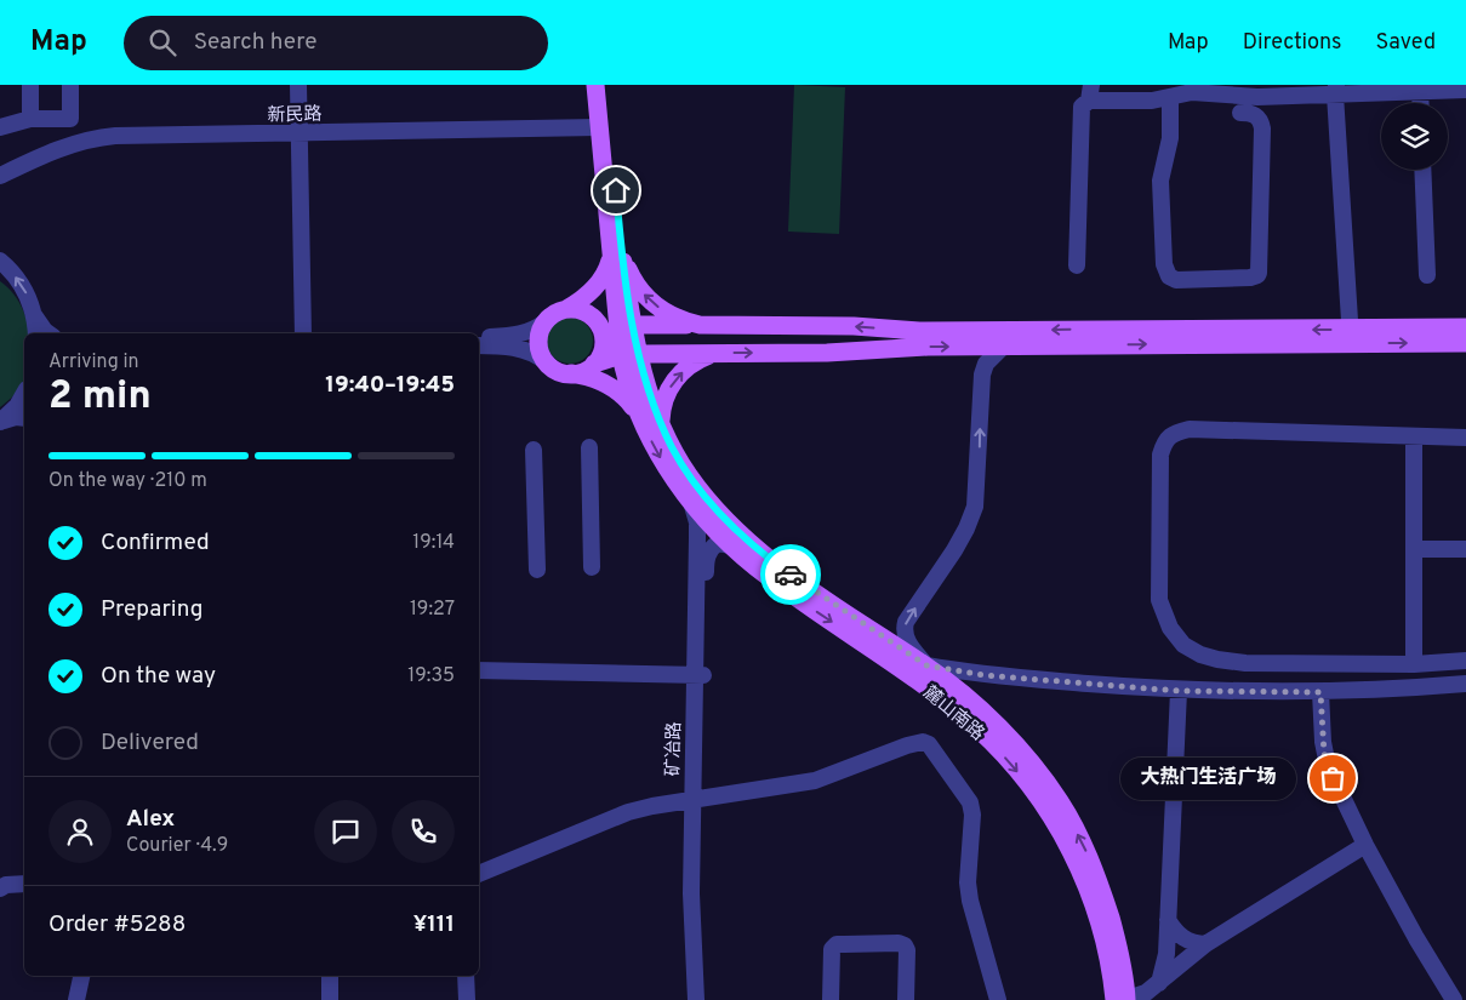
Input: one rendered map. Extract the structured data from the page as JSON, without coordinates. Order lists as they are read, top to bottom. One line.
{"streets":{"main road":["麓山南路"],"street":["新民路","矿冶路"]},"crossings":[["新民路","麓山南路"],["麓山南路","矿冶路"]],"places":["大热门生活广场"],"page":{"header":"Map","search":"Search here","nav":["Map","Directions","Saved"],"heading":["2 min","Arriving in","19:40–19:45"],"panel":["Alex","Courier · 4.9","Order #5288","¥111"],"bar":"On the way · 210 m","list":[["Confirmed","19:14"],["Preparing","19:27"],["On the way","19:35"],"Delivered"],"bubble":"大热门生活广场"}}
